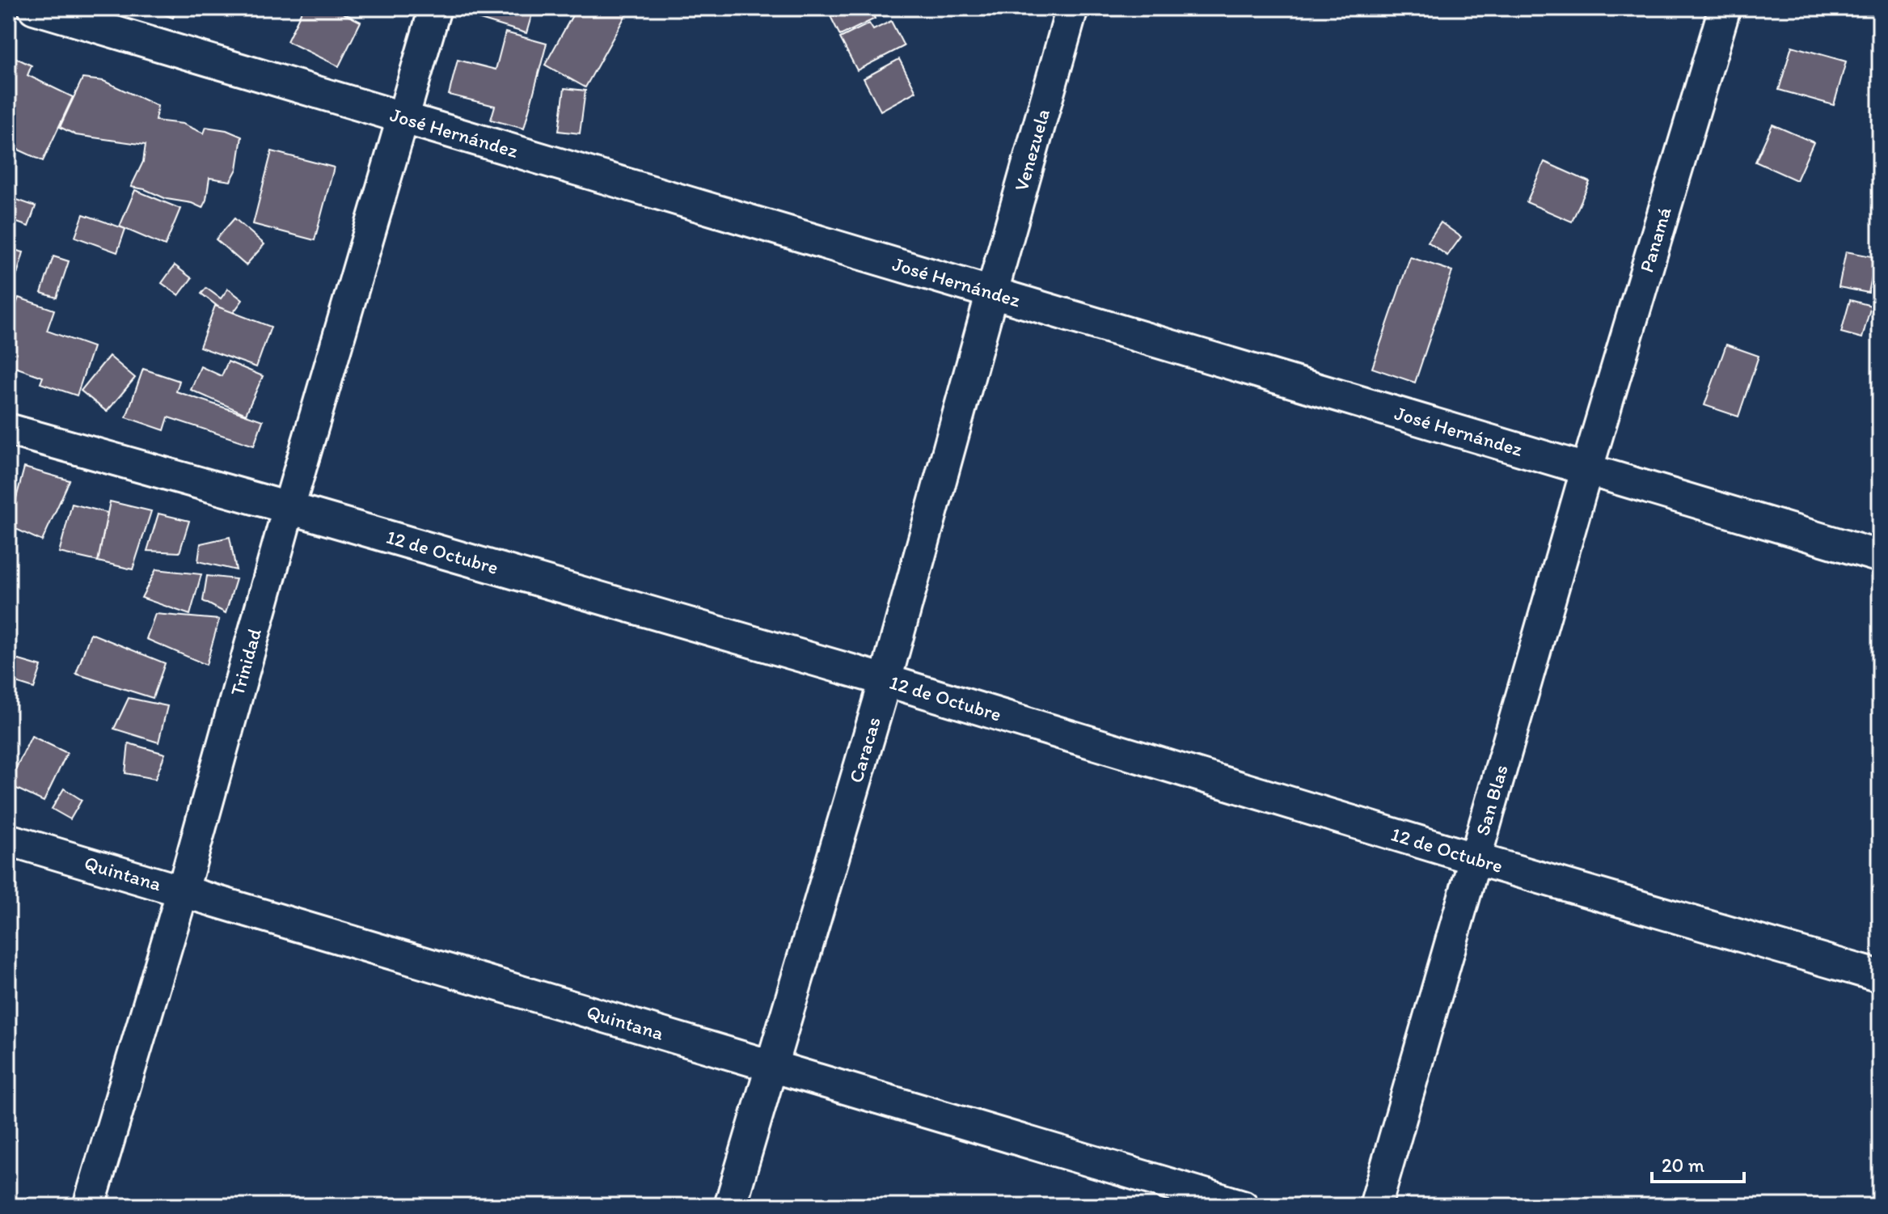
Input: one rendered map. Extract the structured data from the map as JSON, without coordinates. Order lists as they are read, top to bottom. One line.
{"streets":{"street":["José Hernández","Venezuela","Panamá","12 de Octubre","Trinidad","Caracas","San Blas","Quintana"]},"crossings":[["José Hernández","Venezuela"],["José Hernández","Panamá"],["José Hernández","Trinidad"],["José Hernández","Caracas"],["José Hernández","San Blas"],["Venezuela","Caracas"],["Panamá","San Blas"],["12 de Octubre","Trinidad"],["12 de Octubre","Caracas"],["12 de Octubre","San Blas"],["Trinidad","Quintana"],["Caracas","Quintana"]],"scale_bar":"20 m"}
